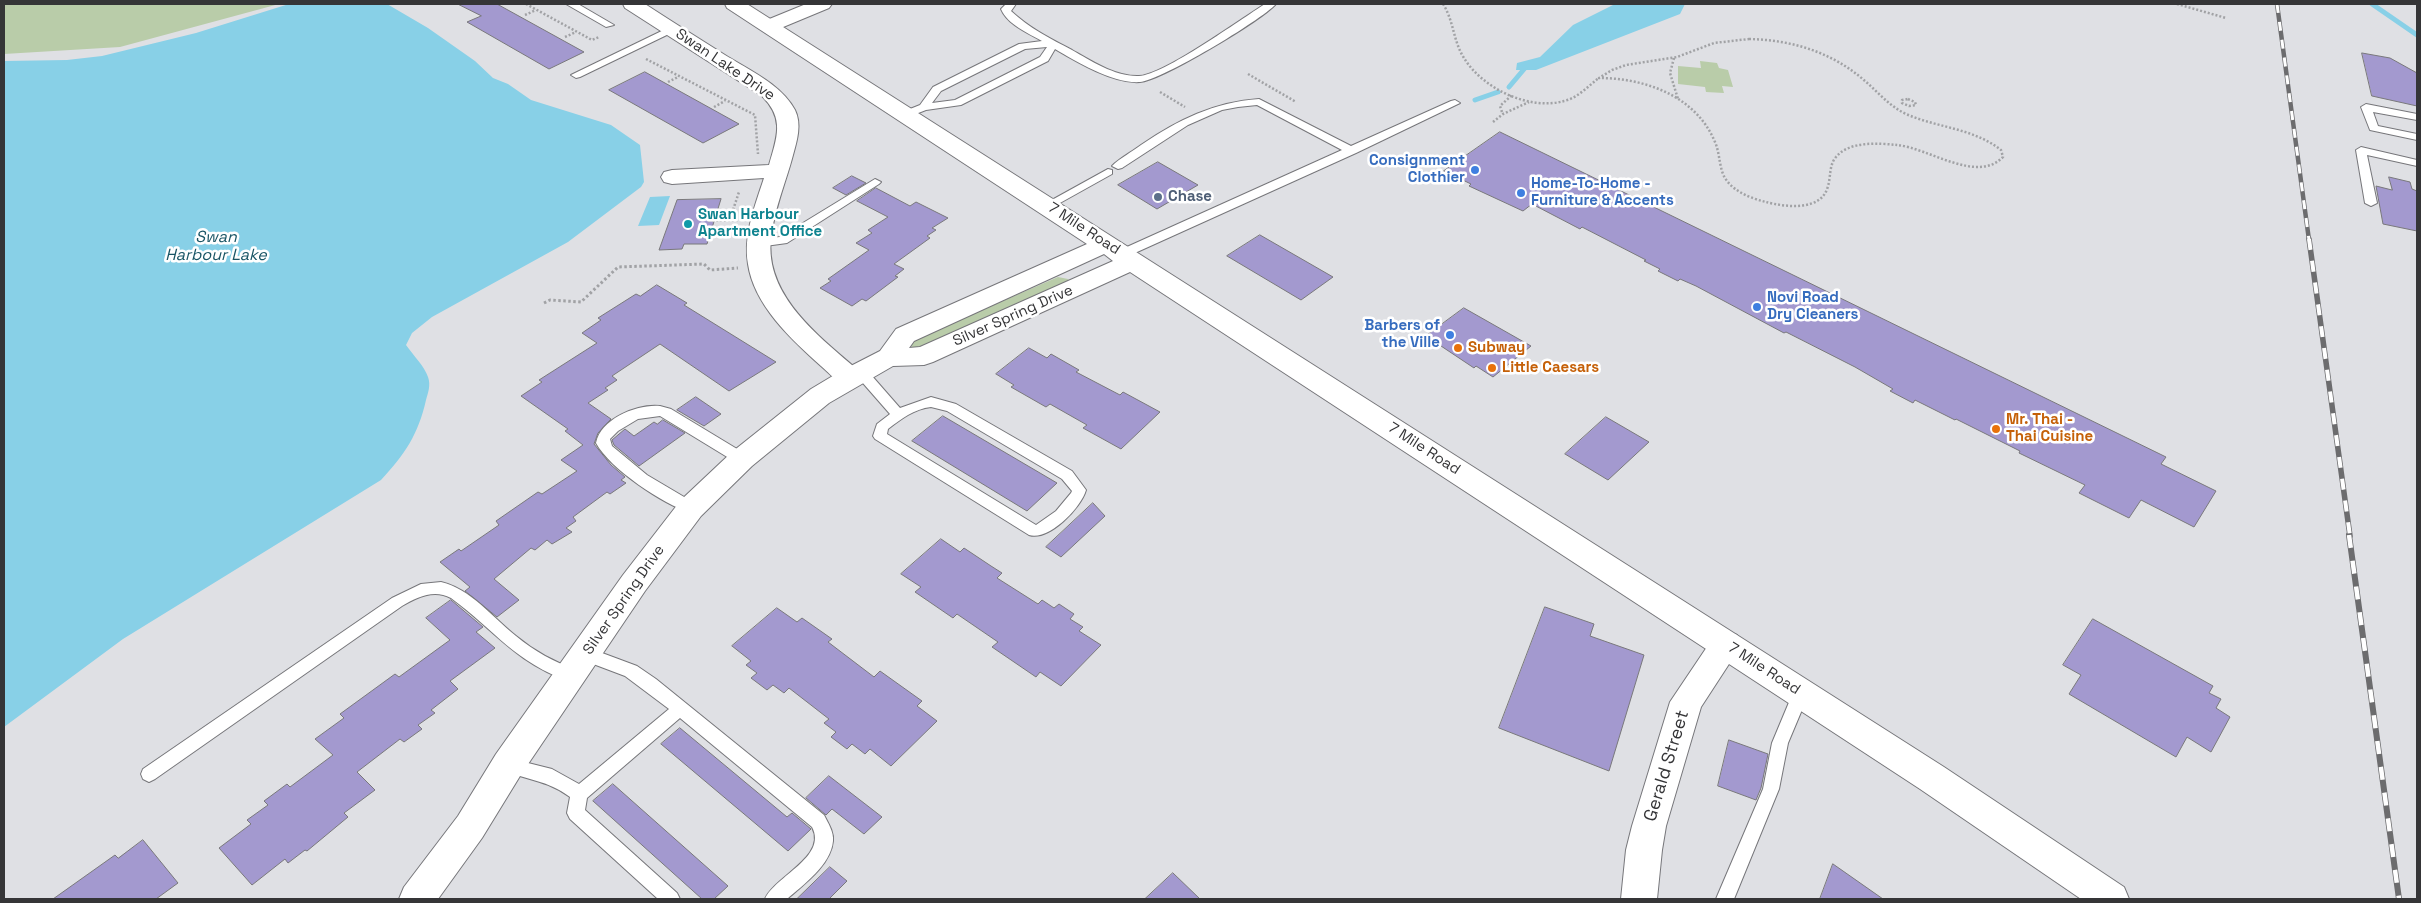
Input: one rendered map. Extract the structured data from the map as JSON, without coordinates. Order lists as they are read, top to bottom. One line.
{"streets":{"street":["Swan Lake Drive","7 Mile Road","Silver Spring Drive","Gerald Street"]},"crossings":[["Swan Lake Drive","Silver Spring Drive"],["7 Mile Road","Silver Spring Drive"],["7 Mile Road","Gerald Street"]],"water":["Swan Harbour Lake"],"places":["Consignment Clothier","Home-To-Home - Furniture & Accents","Chase","Swan Harbour Apartment Office","Novi Road Dry Cleaners","Barbers of the Ville","Subway","Little Caesars","Mr. Thai - Thai Cuisine"]}
